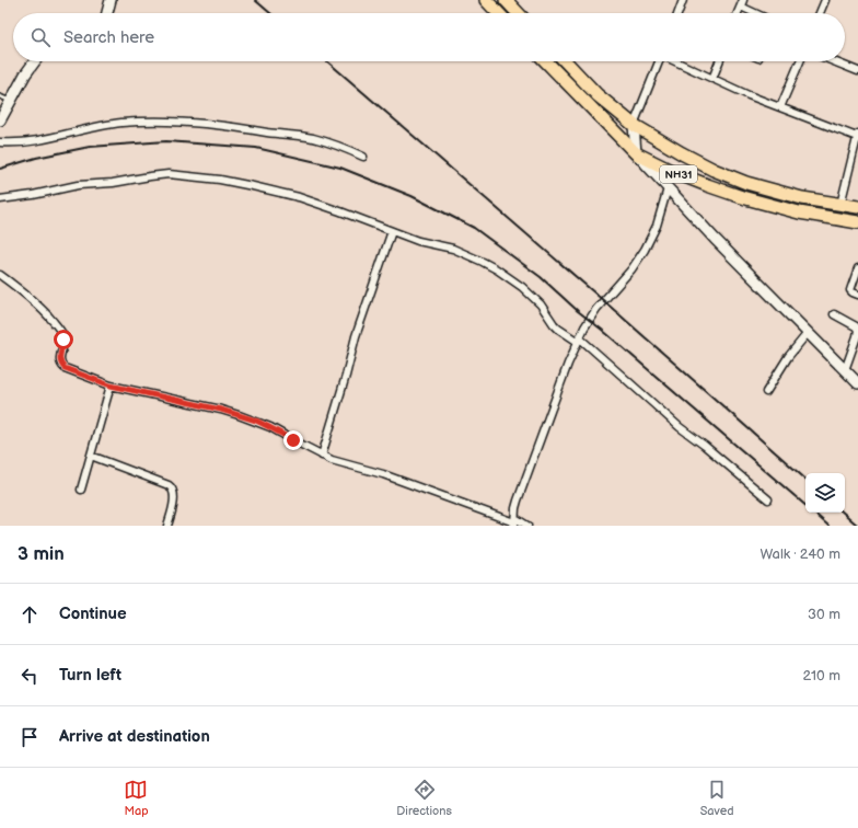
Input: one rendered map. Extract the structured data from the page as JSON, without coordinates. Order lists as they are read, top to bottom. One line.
{"streets":{"highway":["NH31"]},"page":{"search":"Search here","heading":["3 min","Walk · 240 m"],"list":[["Continue","30 m"],["Turn left","210 m"],"Arrive at destination"],"nav":["Map","Directions","Saved"]}}
